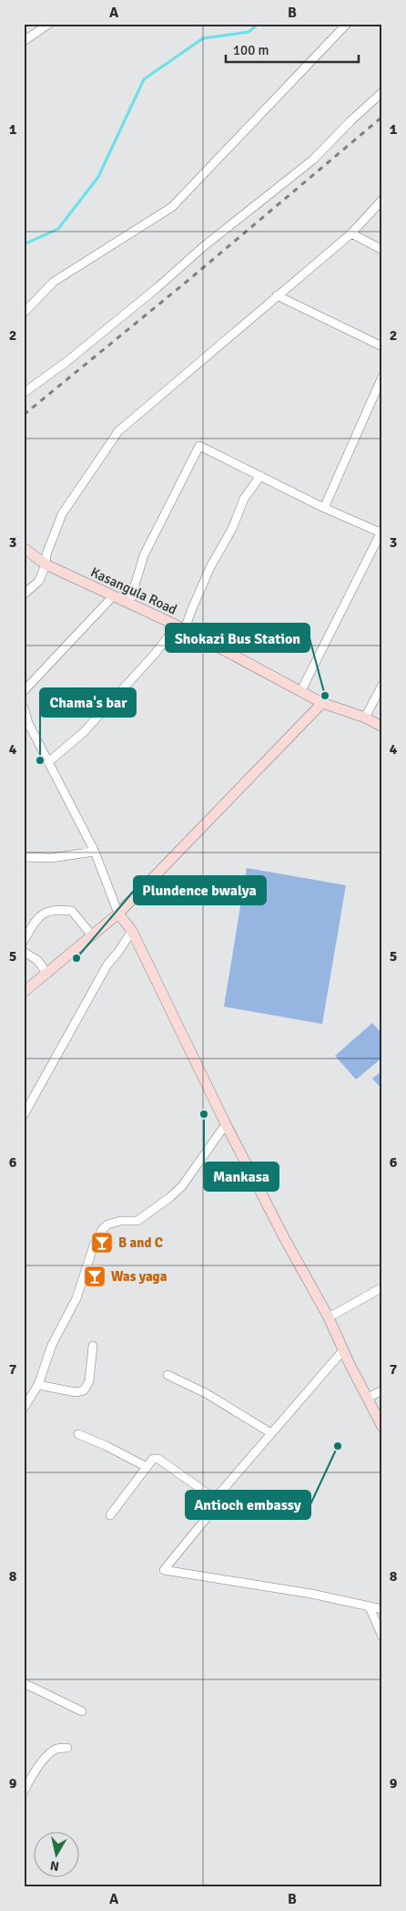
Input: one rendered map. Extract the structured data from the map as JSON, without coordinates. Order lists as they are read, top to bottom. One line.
{"streets":{"street":["Kasangula Road"]},"places":{"other":["Shokazi Bus Station","Chama's bar","Plundence bwalya","Mankasa","Antioch embassy"],"bar":["B and C","Was yaga"]},"scale_bar":"100 m","north":"bottom","grid":{"columns":["A","B"],"rows":["1","2","3","4","5","6","7","8","9"]}}
